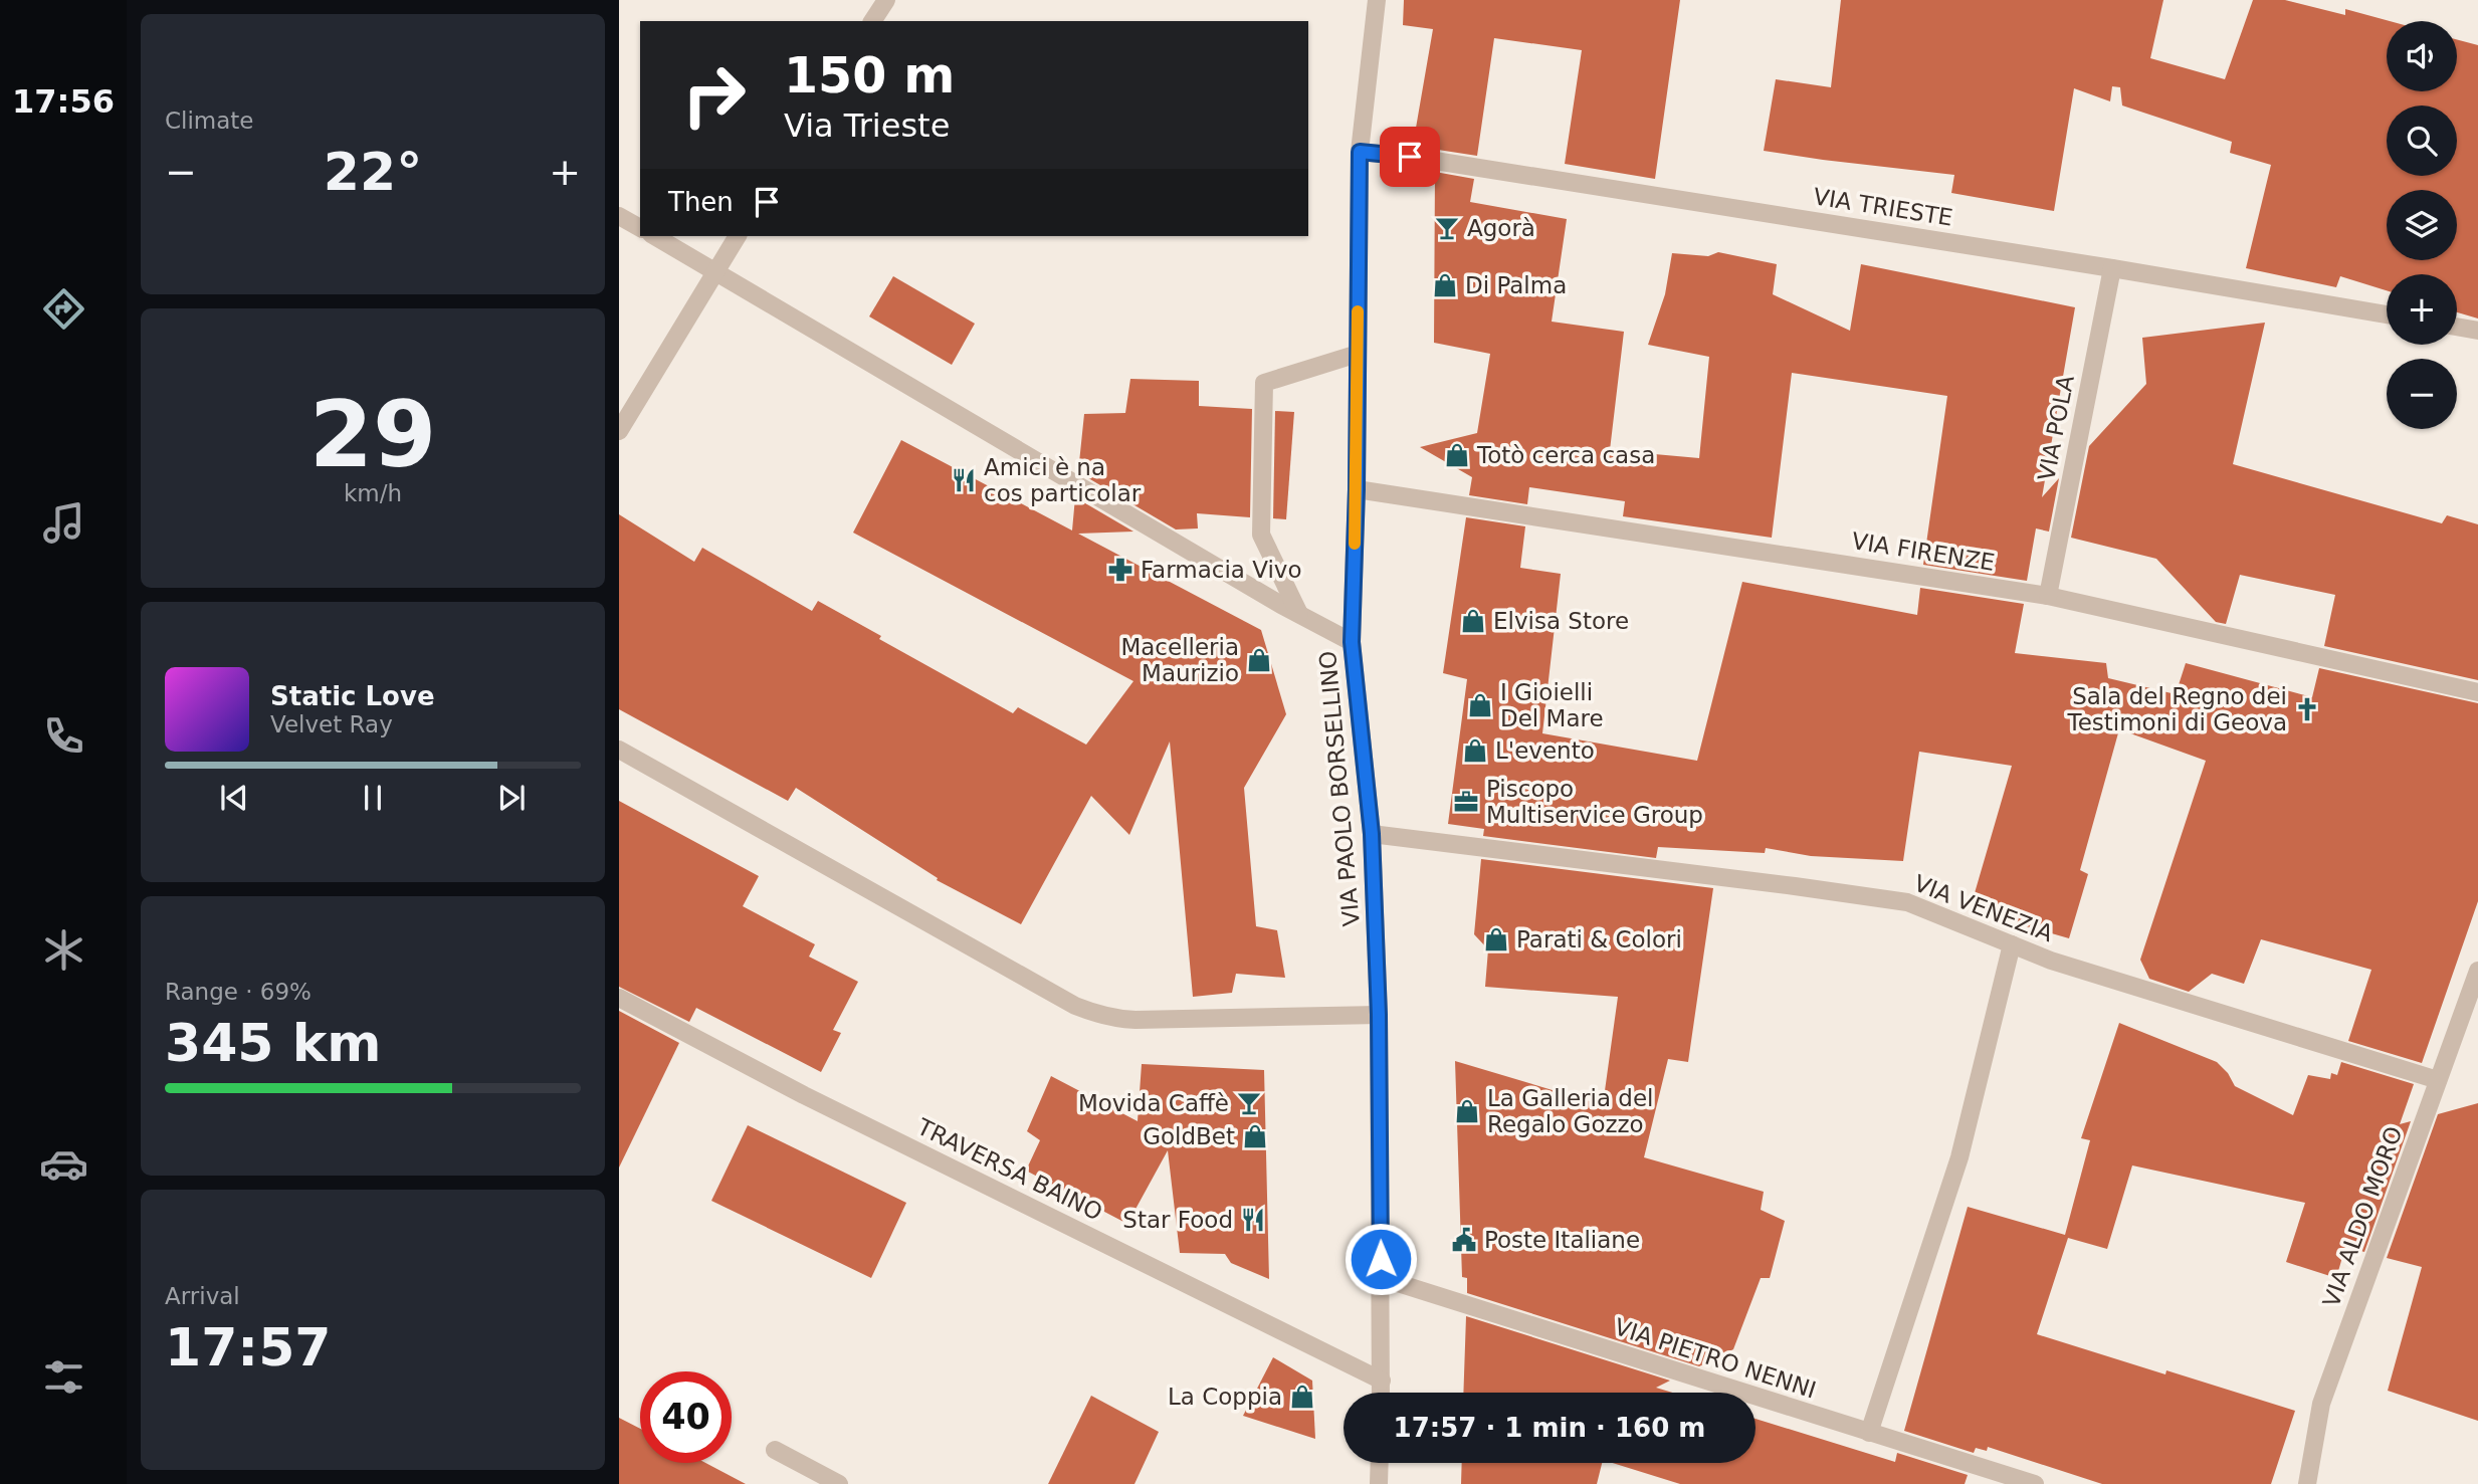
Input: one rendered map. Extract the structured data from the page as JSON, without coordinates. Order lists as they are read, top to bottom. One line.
{"streets":{"street":["VIA TRIESTE","VIA POLA","VIA FIRENZE","VIA PAOLO BORSELLINO","VIA VENEZIA","TRAVERSA BAINO","VIA ALDO MORO","VIA PIETRO NENNI"]},"crossings":[["VIA TRIESTE","VIA POLA"],["VIA TRIESTE","VIA PAOLO BORSELLINO"],["VIA POLA","VIA FIRENZE"],["VIA FIRENZE","VIA PAOLO BORSELLINO"],["VIA PAOLO BORSELLINO","VIA VENEZIA"],["VIA PAOLO BORSELLINO","TRAVERSA BAINO"],["VIA PAOLO BORSELLINO","VIA PIETRO NENNI"],["VIA VENEZIA","VIA ALDO MORO"]],"places":{"bar":["Agorà","Movida Caffè"],"shop":["Di Palma","Totò cerca casa","Elvisa Store","Macelleria Maurizio","I Gioielli Del Mare","L'evento","Parati & Colori","La Galleria del Regalo Gozzo","GoldBet","La Coppia"],"restaurant":["Amici è na cos particolar","Star Food"],"pharmacy":["Farmacia Vivo"],"church":["Sala del Regno dei Testimoni di Geova"],"office":["Piscopo Multiservice Group"],"public building":["Poste Italiane"]},"page":{"tabs":"17:56","tile":["Climate",["29","km/h"],["Range · 69%","345 km"],["Arrival","17:57"]],"map_buttons":["+","−"],"turn":["150 m","Via Trieste"],"heat":["−","22°","+"],"then":"Then","song":["Static Love","Velvet Ray"],"limit":"40","trip":"17:57 · 1 min · 160 m"}}
